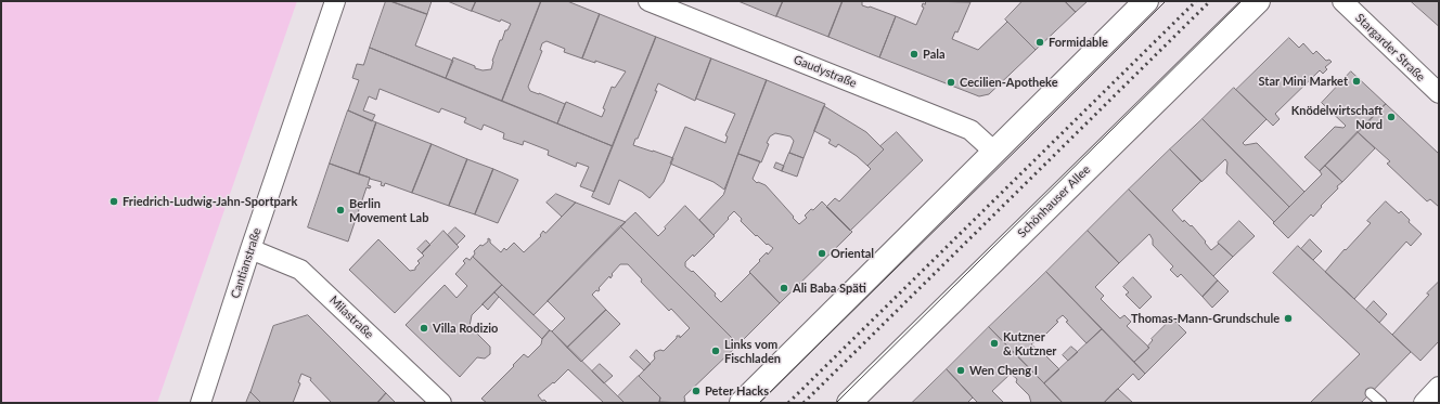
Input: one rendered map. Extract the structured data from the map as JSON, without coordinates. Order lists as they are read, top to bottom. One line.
{"streets":{"main road":["Schönhauser Allee"],"street":["Stargarder Straße","Gaudystraße","Cantianstraße","Milastraße"]},"crossings":[["Cantianstraße","Milastraße"]],"places":["Formidable","Pala","Star Mini Market","Cecilien-Apotheke","Knödelwirtschaft Nord","Friedrich-Ludwig-Jahn-Sportpark","Berlin Movement Lab","Oriental","Ali Baba Späti","Thomas-Mann-Grundschule","Villa Rodizio","Kutzner & Kutzner","Links vom Fischladen","Wen Cheng I","Peter Hacks"]}
